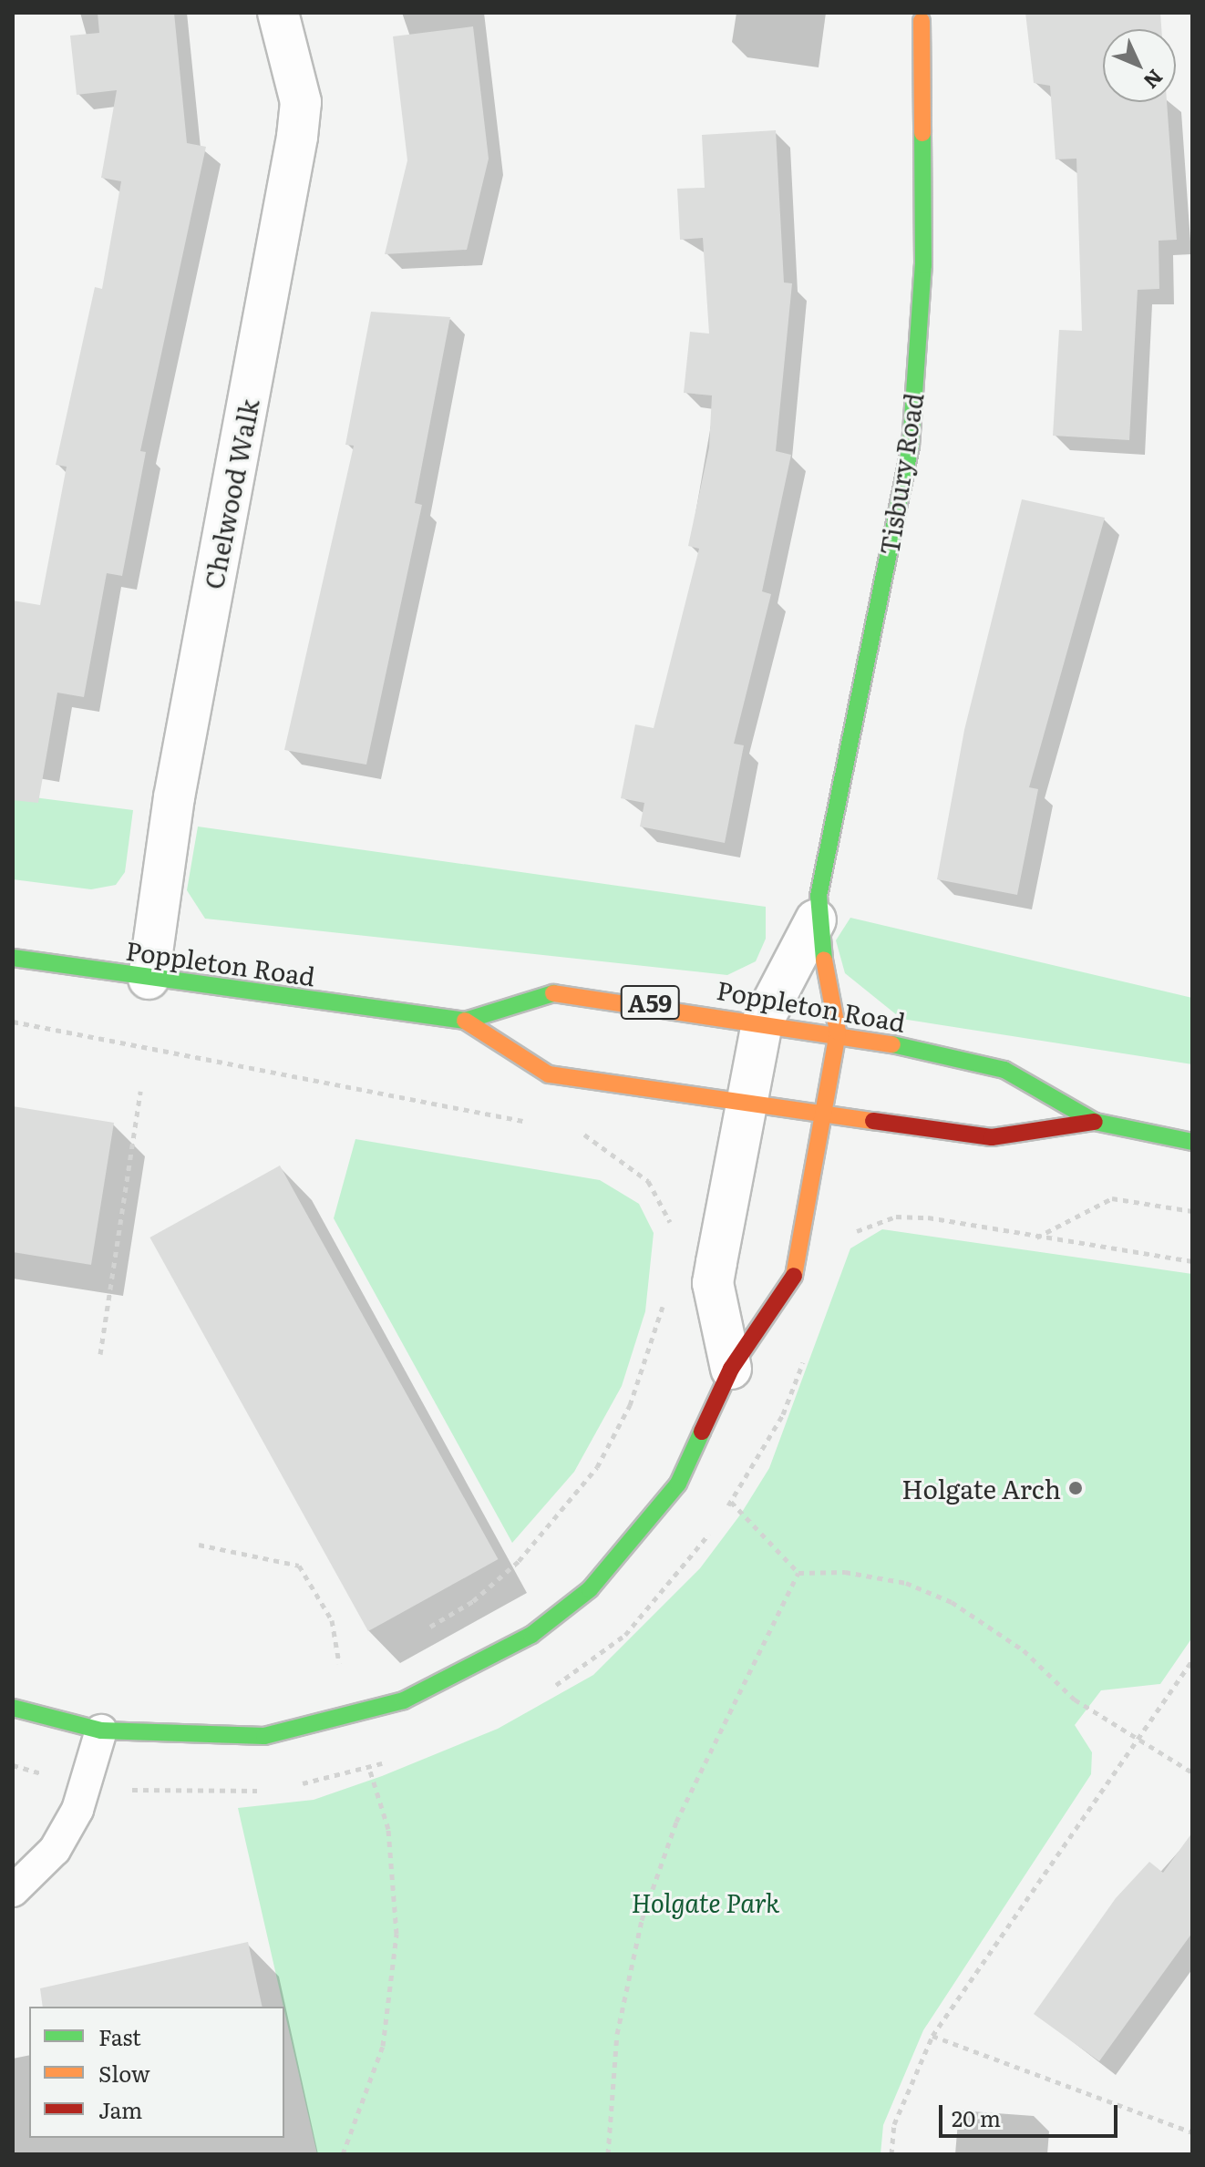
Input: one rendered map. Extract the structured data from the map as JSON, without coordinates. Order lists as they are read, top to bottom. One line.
{"streets":{"street":["Tisbury Road","Chelwood Walk","Poppleton Road","A59"]},"crossings":[["Tisbury Road","Poppleton Road"],["Chelwood Walk","Poppleton Road"]],"parks":["Holgate Park"],"places":["Holgate Arch"],"legend":["Fast","Slow","Jam"],"scale_bar":"20 m","north":"bottom right"}
